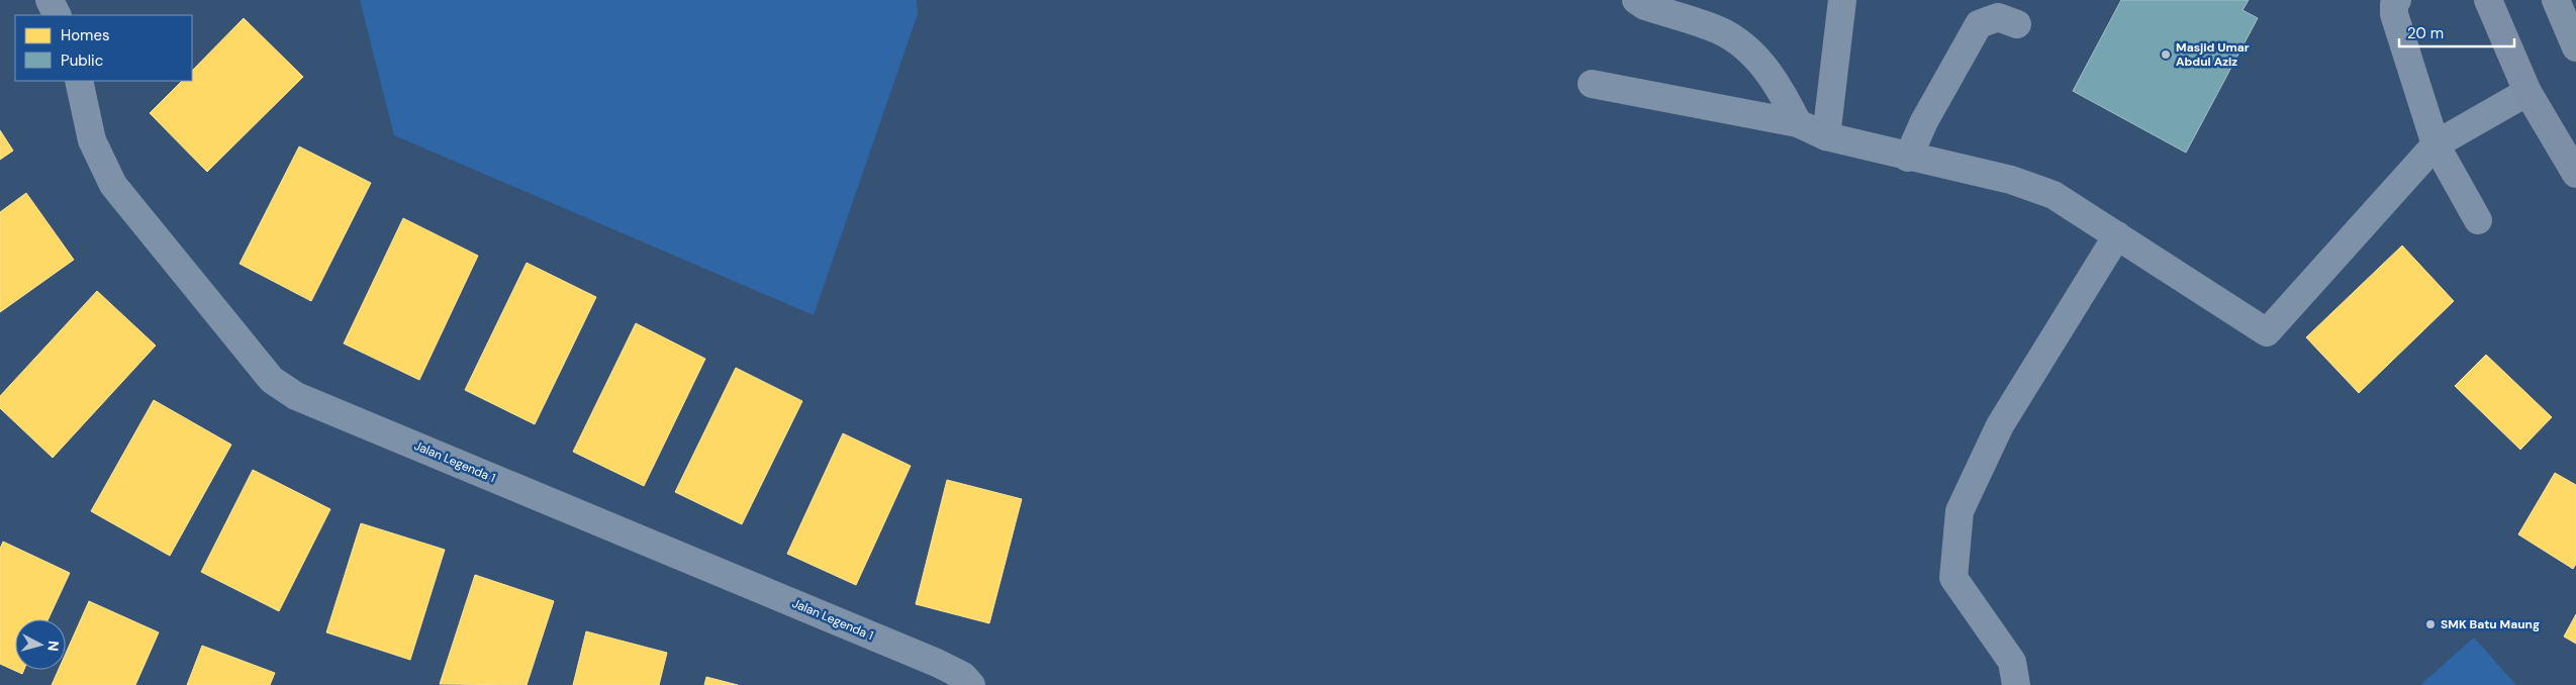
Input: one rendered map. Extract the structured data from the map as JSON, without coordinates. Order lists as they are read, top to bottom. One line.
{"streets":{"street":["Jalan Legenda 1"]},"places":["Masjid Umar Abdul Aziz","SMK Batu Maung"],"legend":["Homes","Public"],"scale_bar":"20 m","north":"right"}
